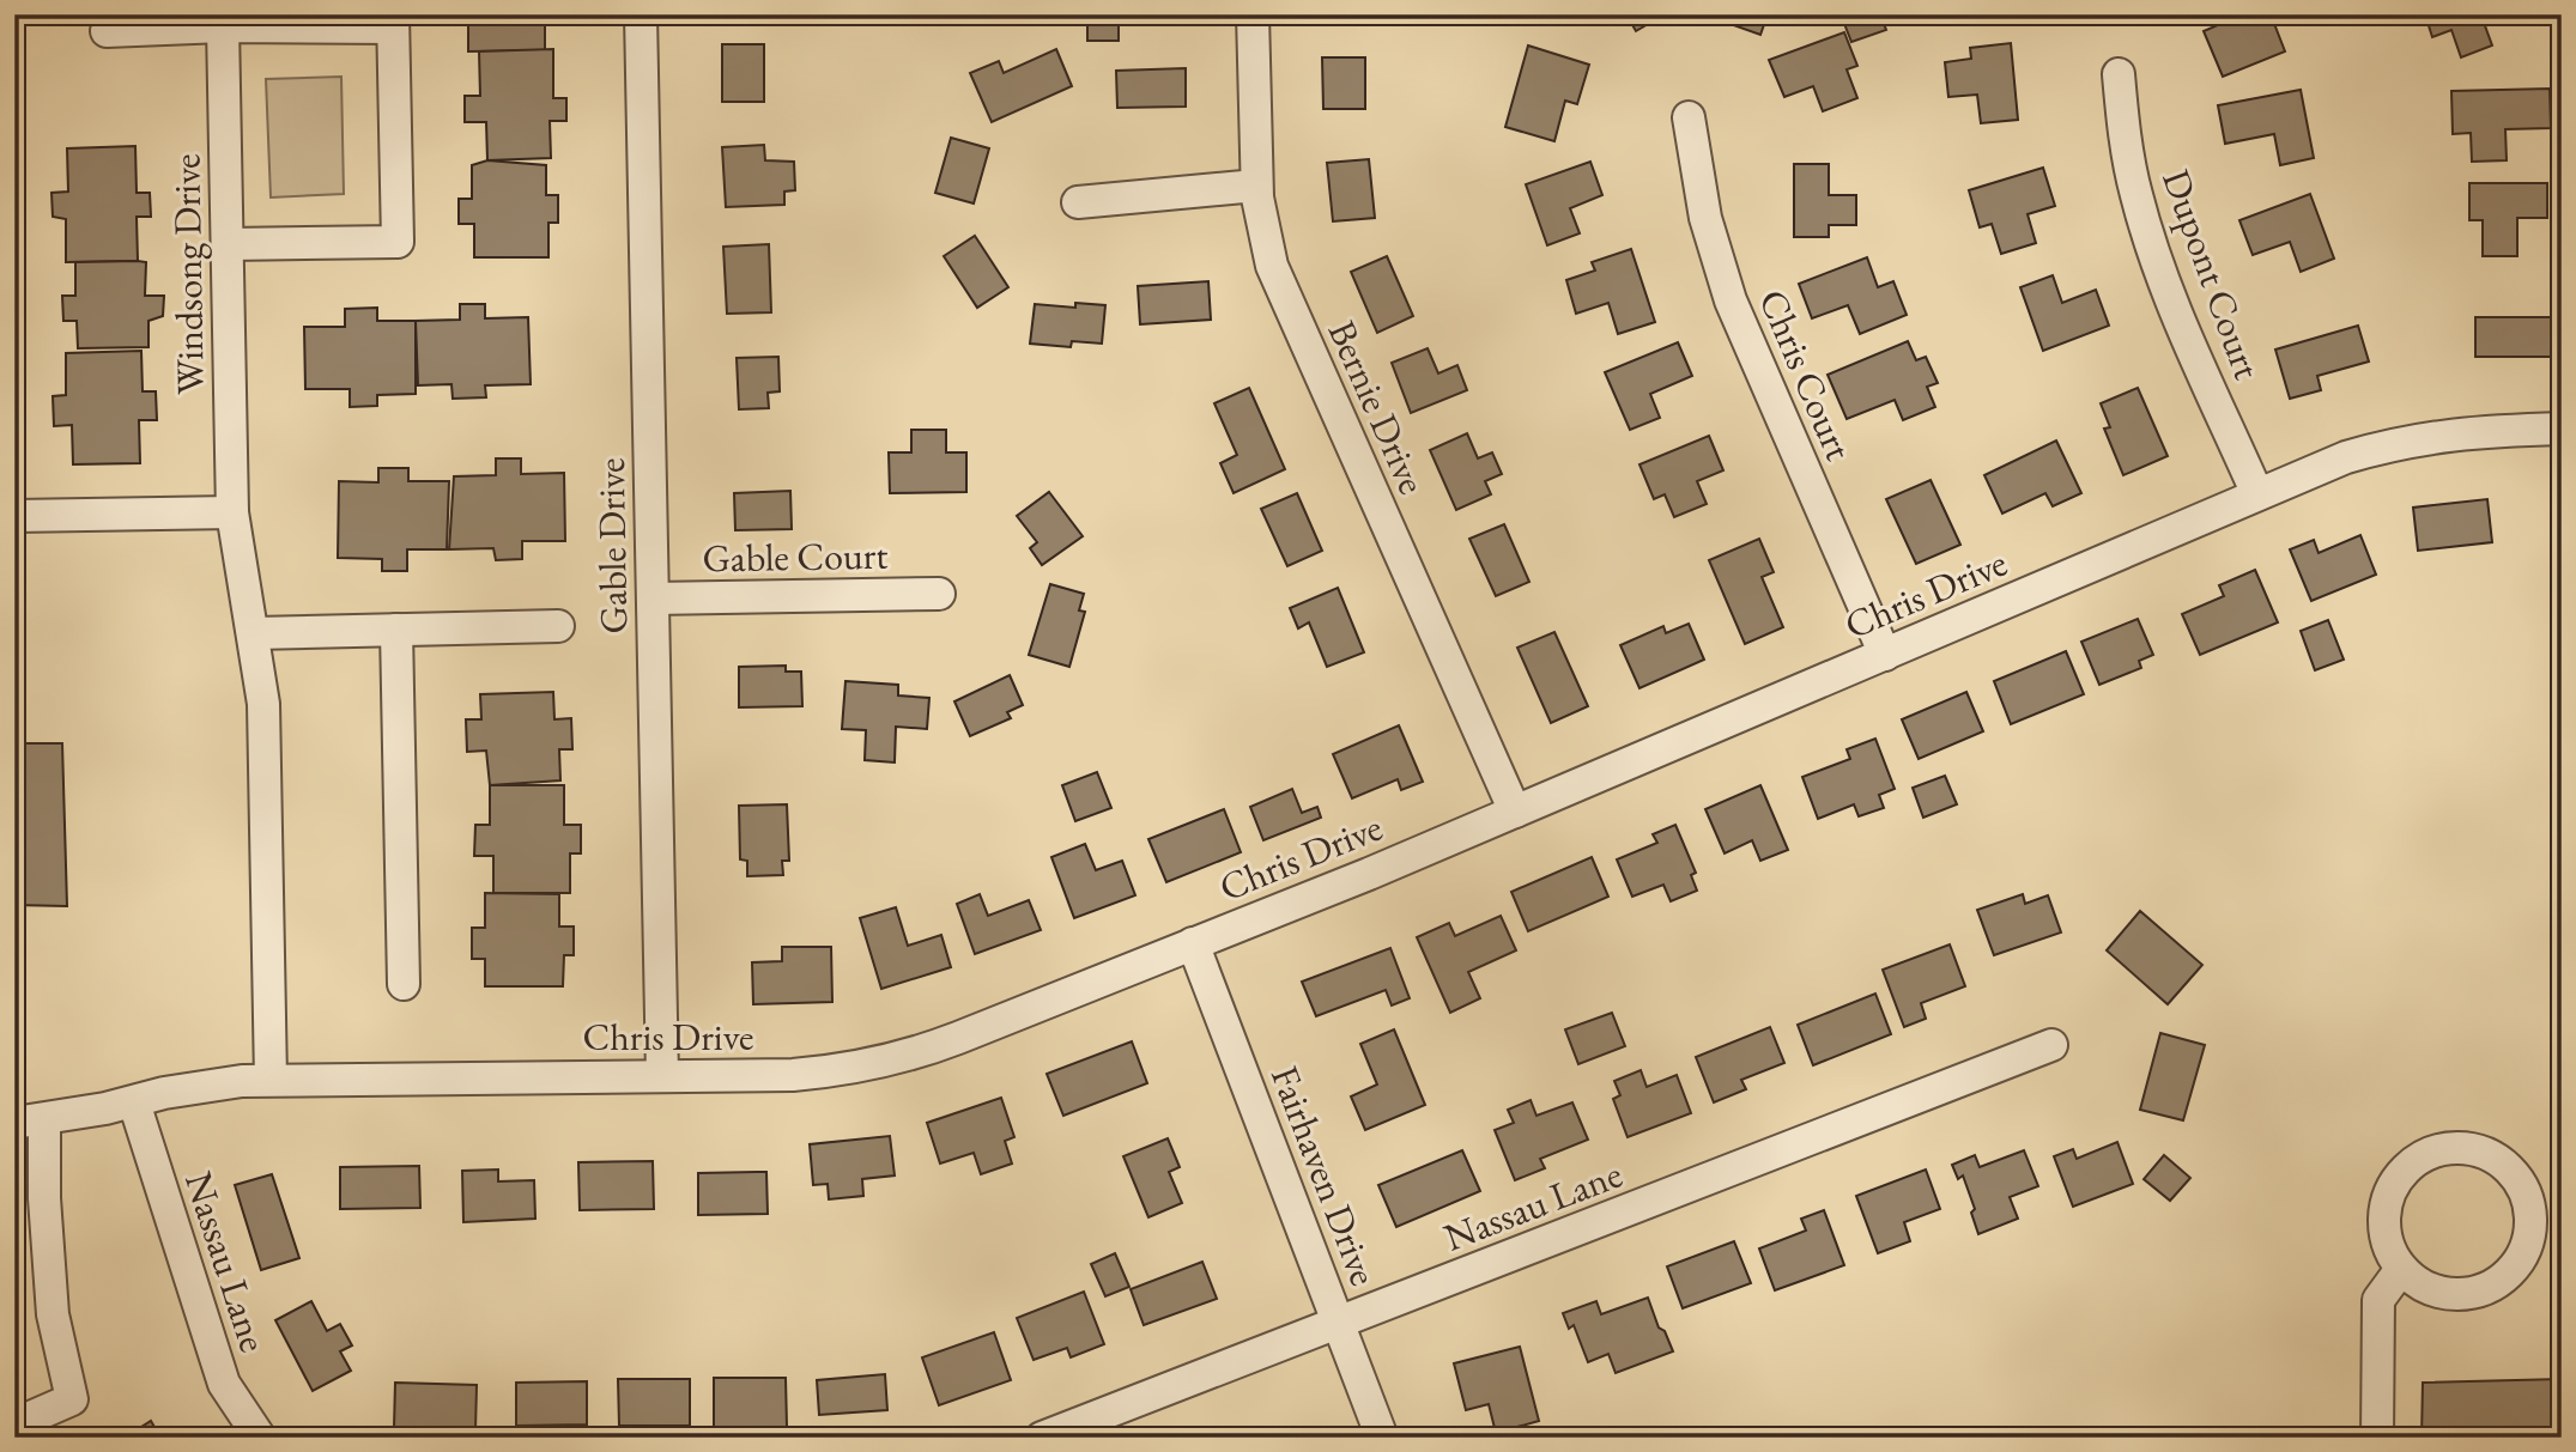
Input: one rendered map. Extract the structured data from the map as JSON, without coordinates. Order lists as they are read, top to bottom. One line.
{"streets":{"street":["Windsong Drive","Dupont Court","Chris Court","Bernie Drive","Gable Drive","Gable Court","Chris Drive","Fairhaven Drive","Nassau Lane"]},"crossings":[["Windsong Drive","Chris Drive"],["Dupont Court","Chris Drive"],["Chris Court","Chris Drive"],["Bernie Drive","Chris Drive"],["Gable Drive","Gable Court"],["Gable Drive","Chris Drive"],["Chris Drive","Fairhaven Drive"],["Chris Drive","Nassau Lane"],["Fairhaven Drive","Nassau Lane"]]}
